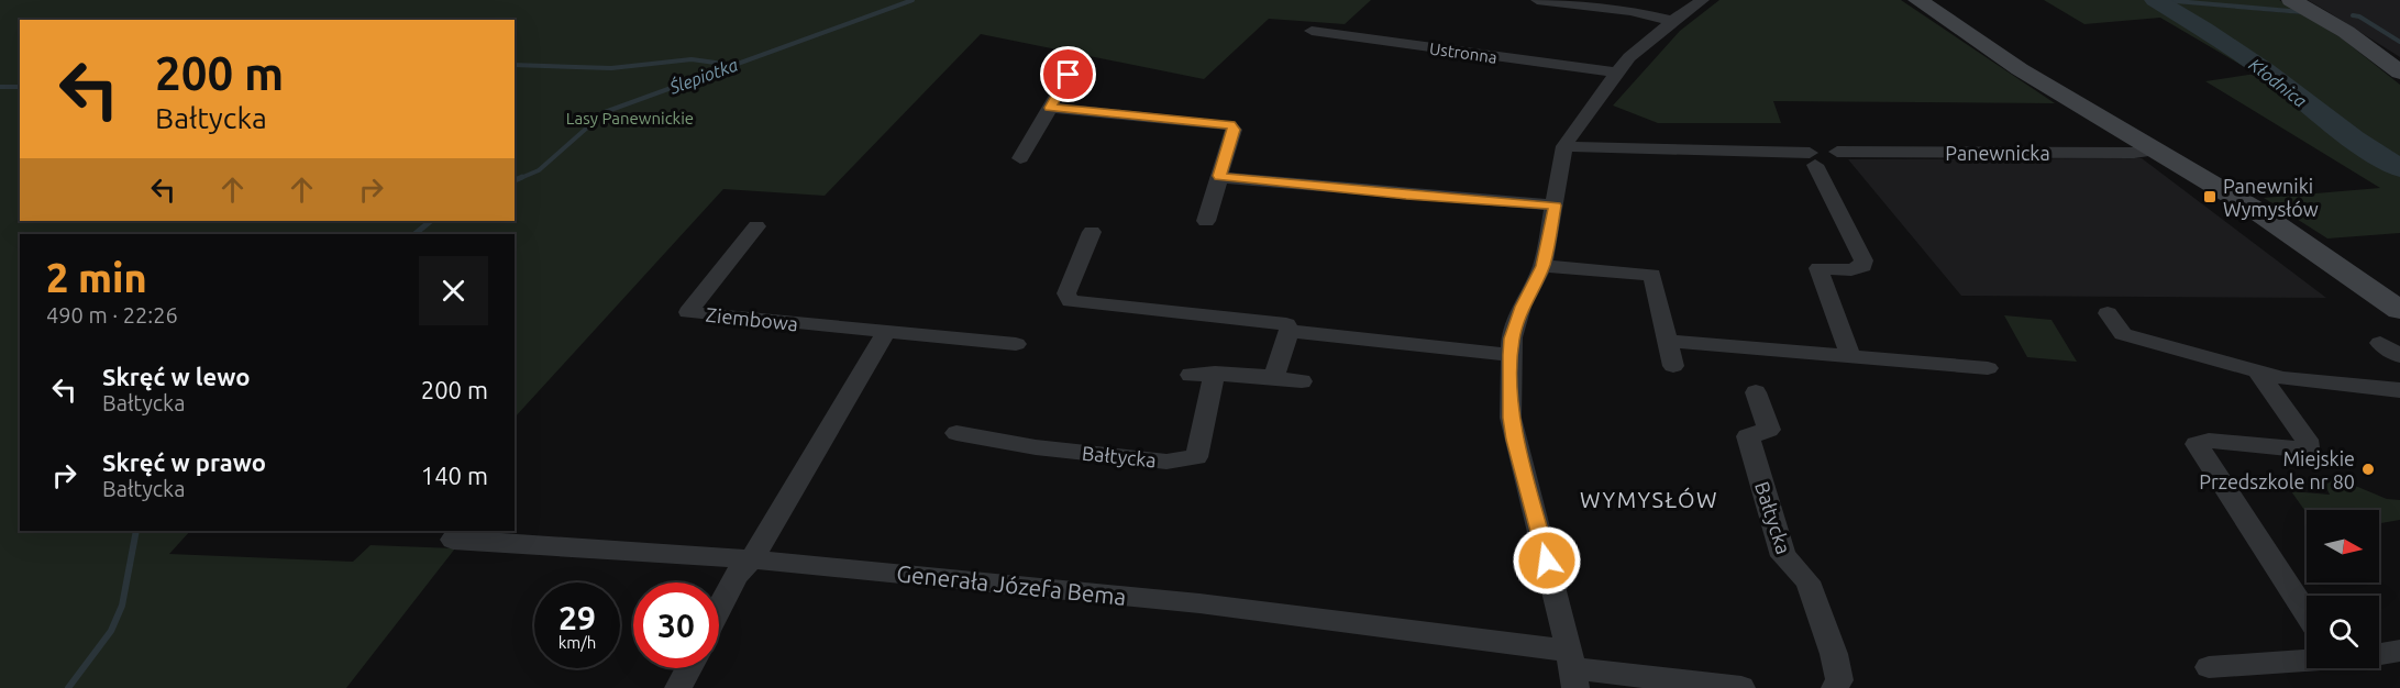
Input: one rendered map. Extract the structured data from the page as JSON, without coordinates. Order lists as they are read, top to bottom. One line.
{"streets":{"street":["Ustronna","Panewnicka","Ziembowa","Bałtycka","Generała Józefa Bema"]},"districts":["WYMYSŁÓW"],"water":["Ślepiotka","Kłodnica"],"parks":["Lasy Panewnickie"],"places":{"transit":["Panewniki Wymysłów"],"other":["Miejskie Przedszkole nr 80"]},"north":"right","page":{"turn":["200 m","Bałtycka"],"heading":["2 min","490 m · 22:26"],"list":[{"name":"Skręć w lewo","note":"Bałtycka","value":"200 m"},{"name":"Skręć w prawo","note":"Bałtycka","value":"140 m"}],"speed":"29 km/h","limit":"30"}}
